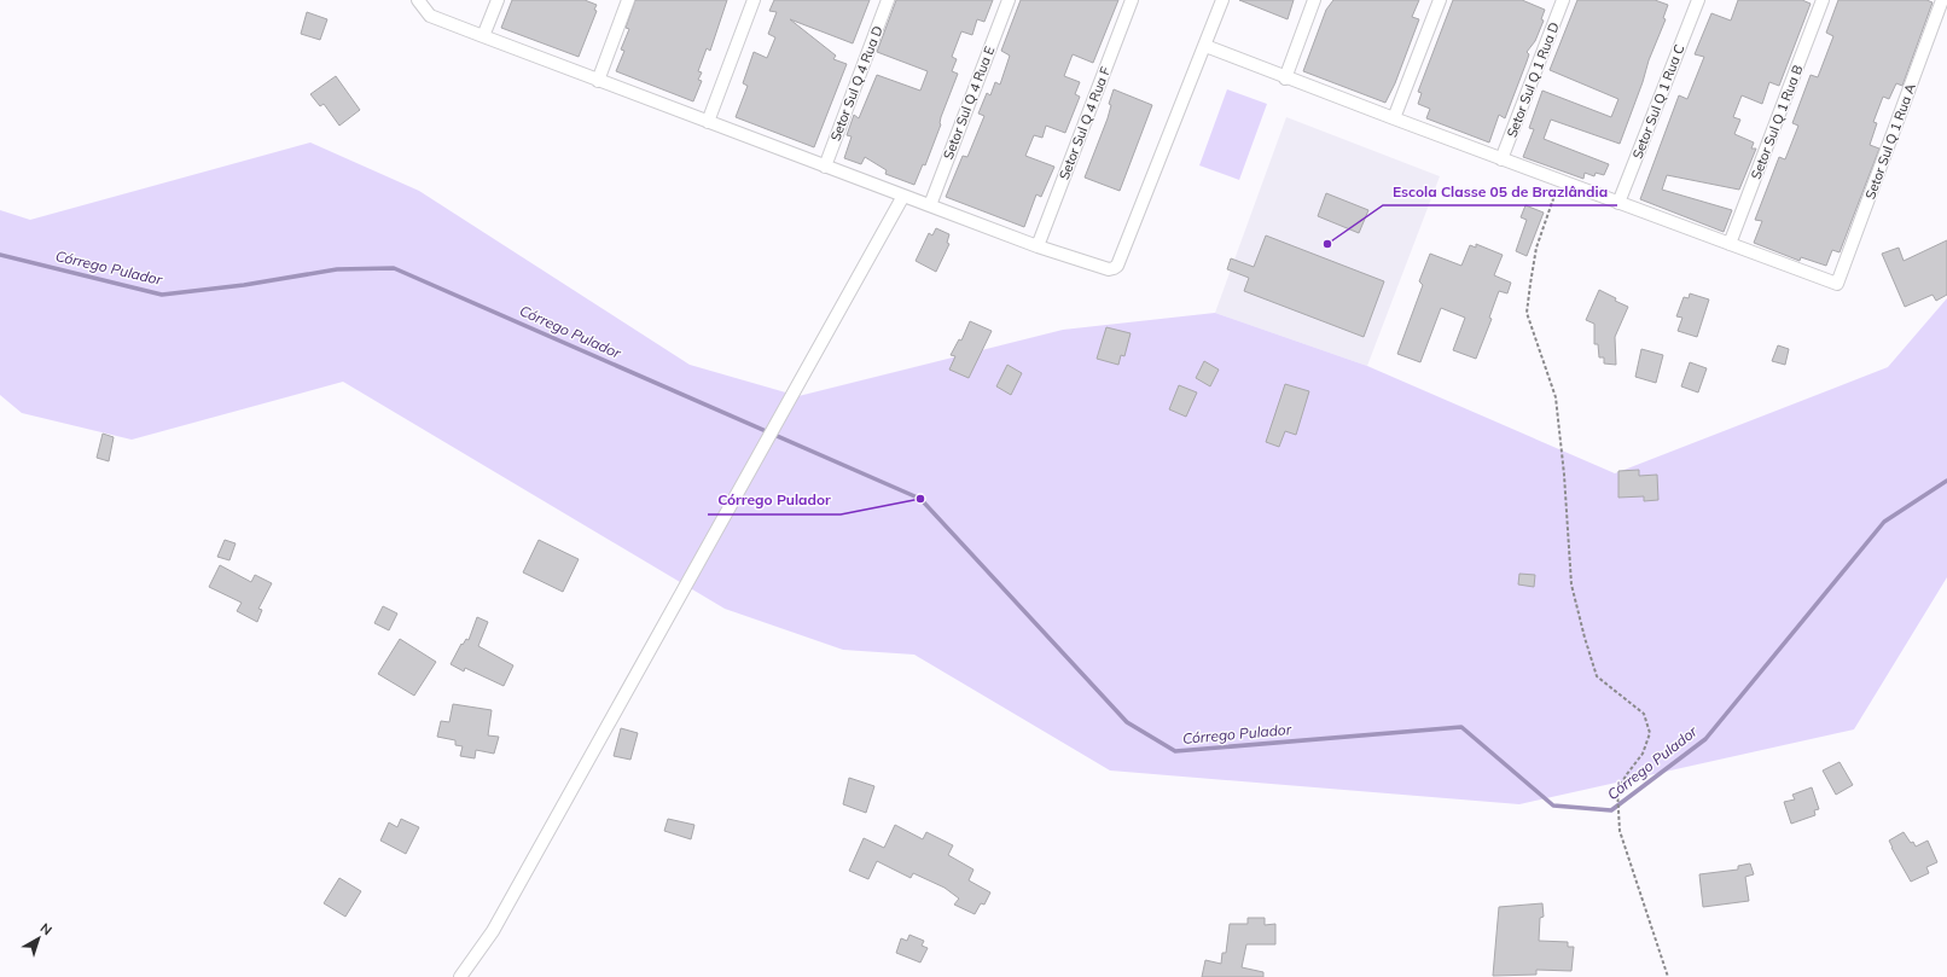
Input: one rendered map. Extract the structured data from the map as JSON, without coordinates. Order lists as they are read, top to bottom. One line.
{"streets":{"street":["Setor Sul Q 1 Rua D","Setor Sul Q 4 Rua D","Setor Sul Q 1 Rua C","Setor Sul Q 4 Rua E","Setor Sul Q 1 Rua B","Setor Sul Q 4 Rua F","Setor Sul Q 1 Rua A"]},"crossings":[["Setor Sul Q 1 Rua B","Setor Sul Q 1 Rua A"]],"water":["Córrego Pulador"],"places":["Escola Classe 05 de Brazlândia","Córrego Pulador"],"north":"top right"}
